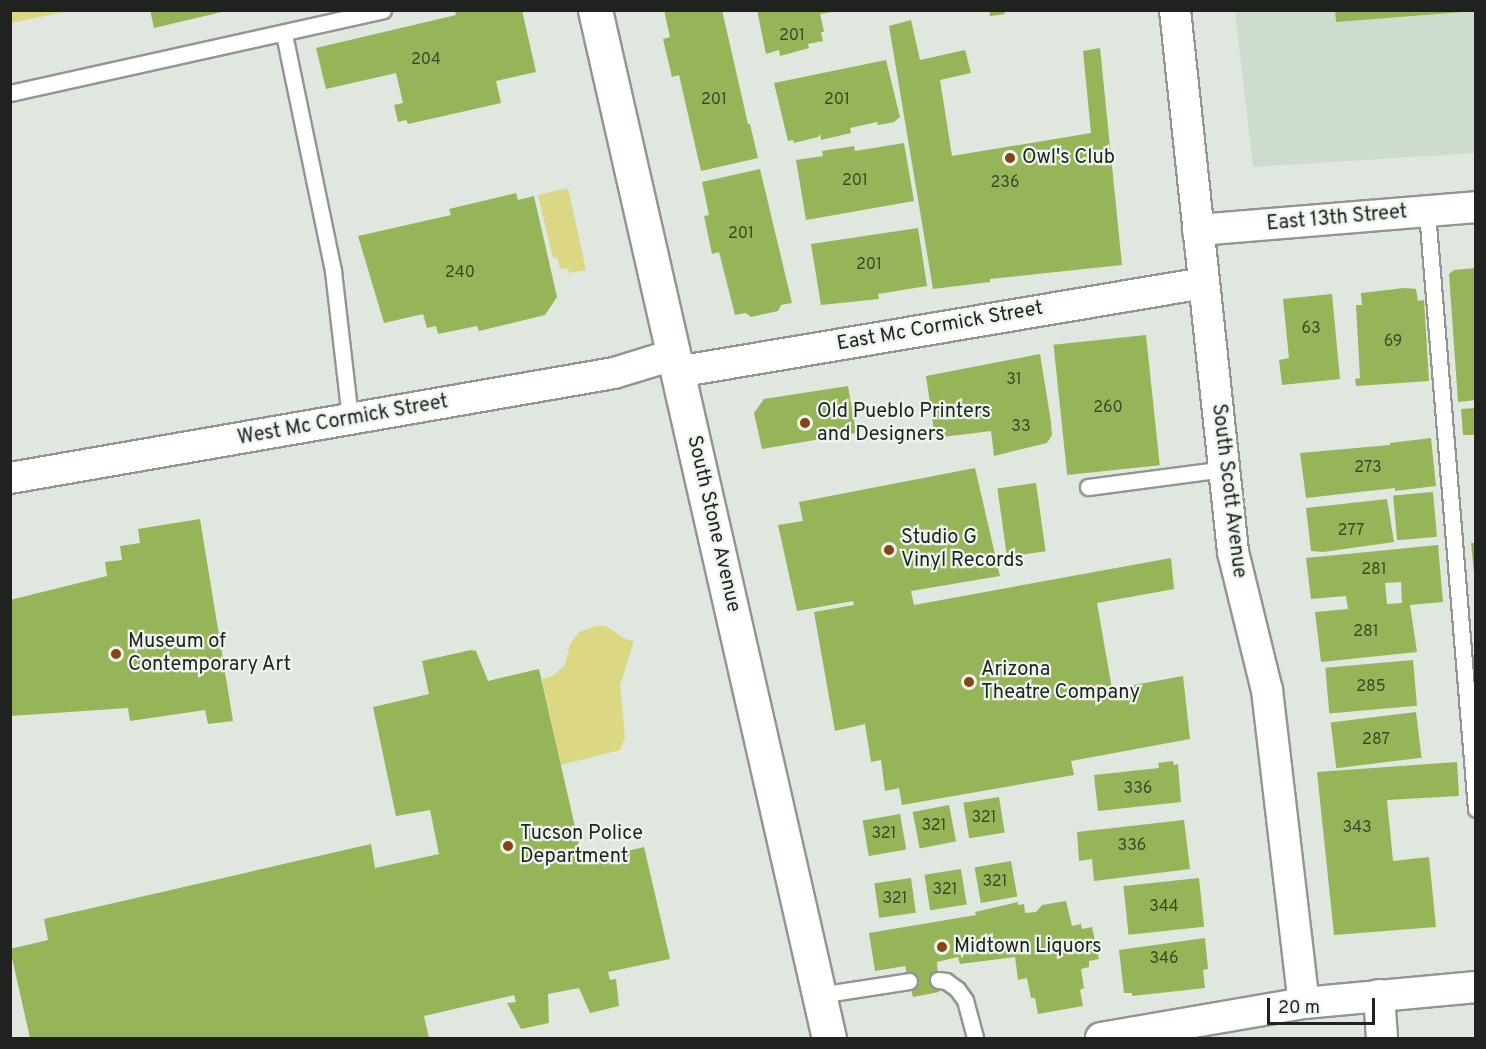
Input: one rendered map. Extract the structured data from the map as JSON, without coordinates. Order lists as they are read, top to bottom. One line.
{"streets":{"street":["East 13th Street","East Mc Cormick Street","West Mc Cormick Street","South Scott Avenue","South Stone Avenue"]},"crossings":[["East 13th Street","South Scott Avenue"],["East Mc Cormick Street","West Mc Cormick Street"],["East Mc Cormick Street","South Scott Avenue"],["East Mc Cormick Street","South Stone Avenue"],["West Mc Cormick Street","South Stone Avenue"]],"places":["Owl's Club","Old Pueblo Printers and Designers","Studio G Vinyl Records","Museum of Contemporary Art","Arizona Theatre Company","Tucson Police Department","Midtown Liquors"],"house_numbers":["201","204","201","201","201","236","201","201","240","63","69","31","260","33","273","277","281","281","285","287","336","321","321","343","321","336","321","321","321","344","346"],"scale_bar":"20 m"}
